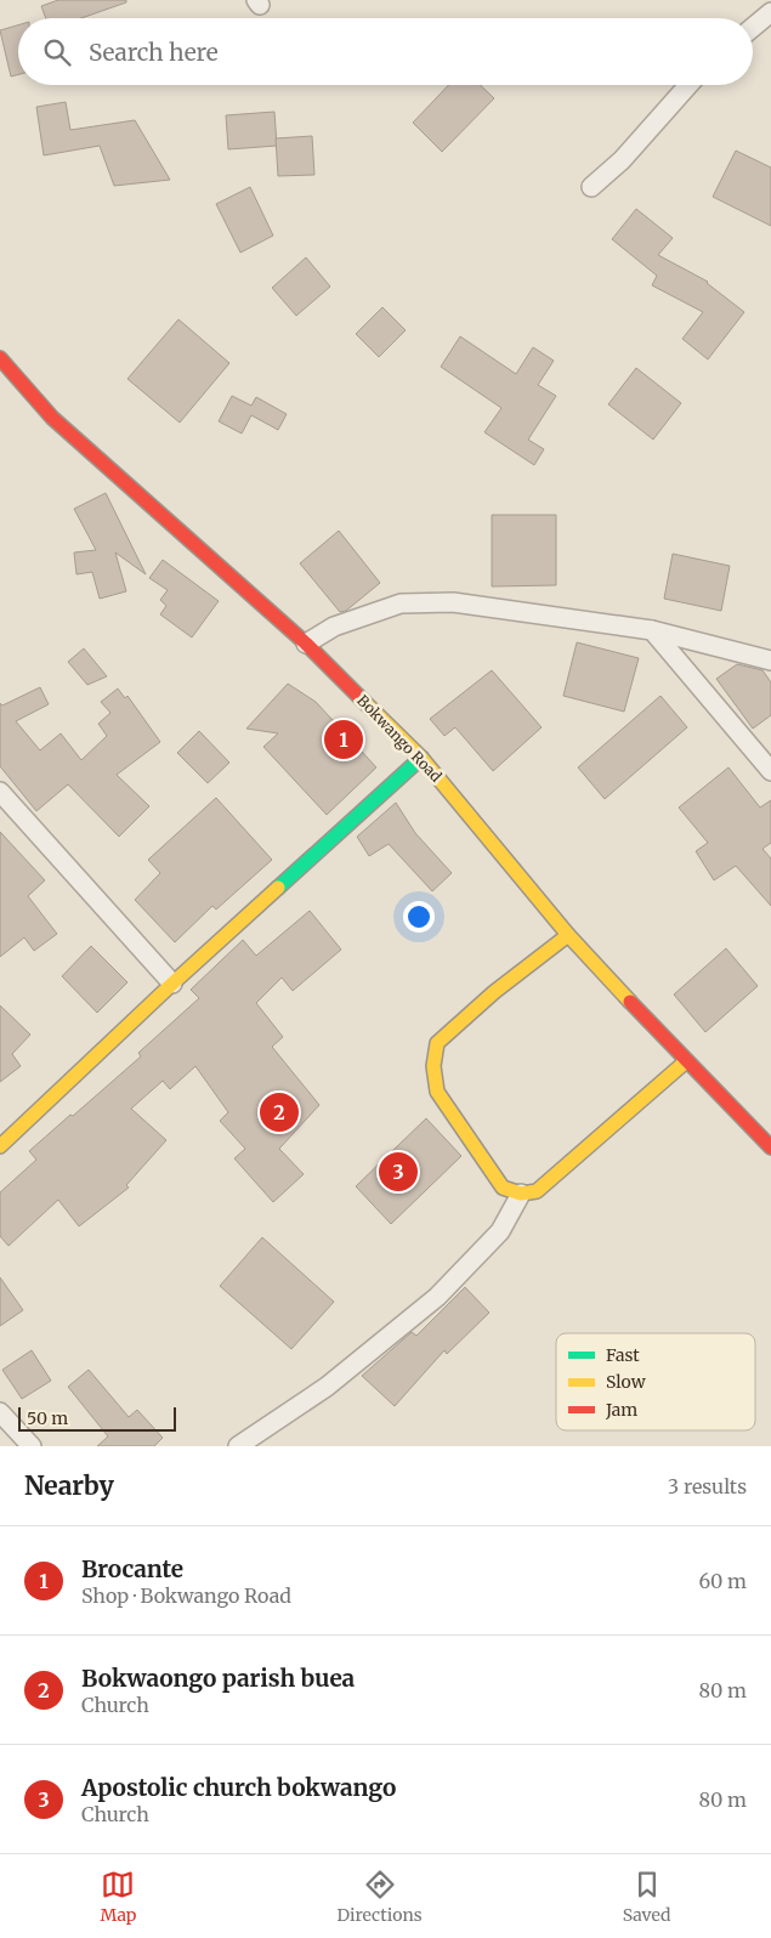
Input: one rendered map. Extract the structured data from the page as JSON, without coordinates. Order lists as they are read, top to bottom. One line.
{"streets":{"street":["Bokwango Road"]},"legend":["Fast","Slow","Jam"],"scale_bar":"50 m","page":{"search":"Search here","pins":["1","2","3"],"scale":"50 m","heading":["Nearby","3 results"],"list":[{"mark":"1","name":"Brocante","note":"Shop · Bokwango Road","value":"60 m"},{"mark":"2","name":"Bokwaongo parish buea","note":"Church","value":"80 m"},{"mark":"3","name":"Apostolic church bokwango","note":"Church","value":"80 m"}],"nav":["Map","Directions","Saved"]}}
